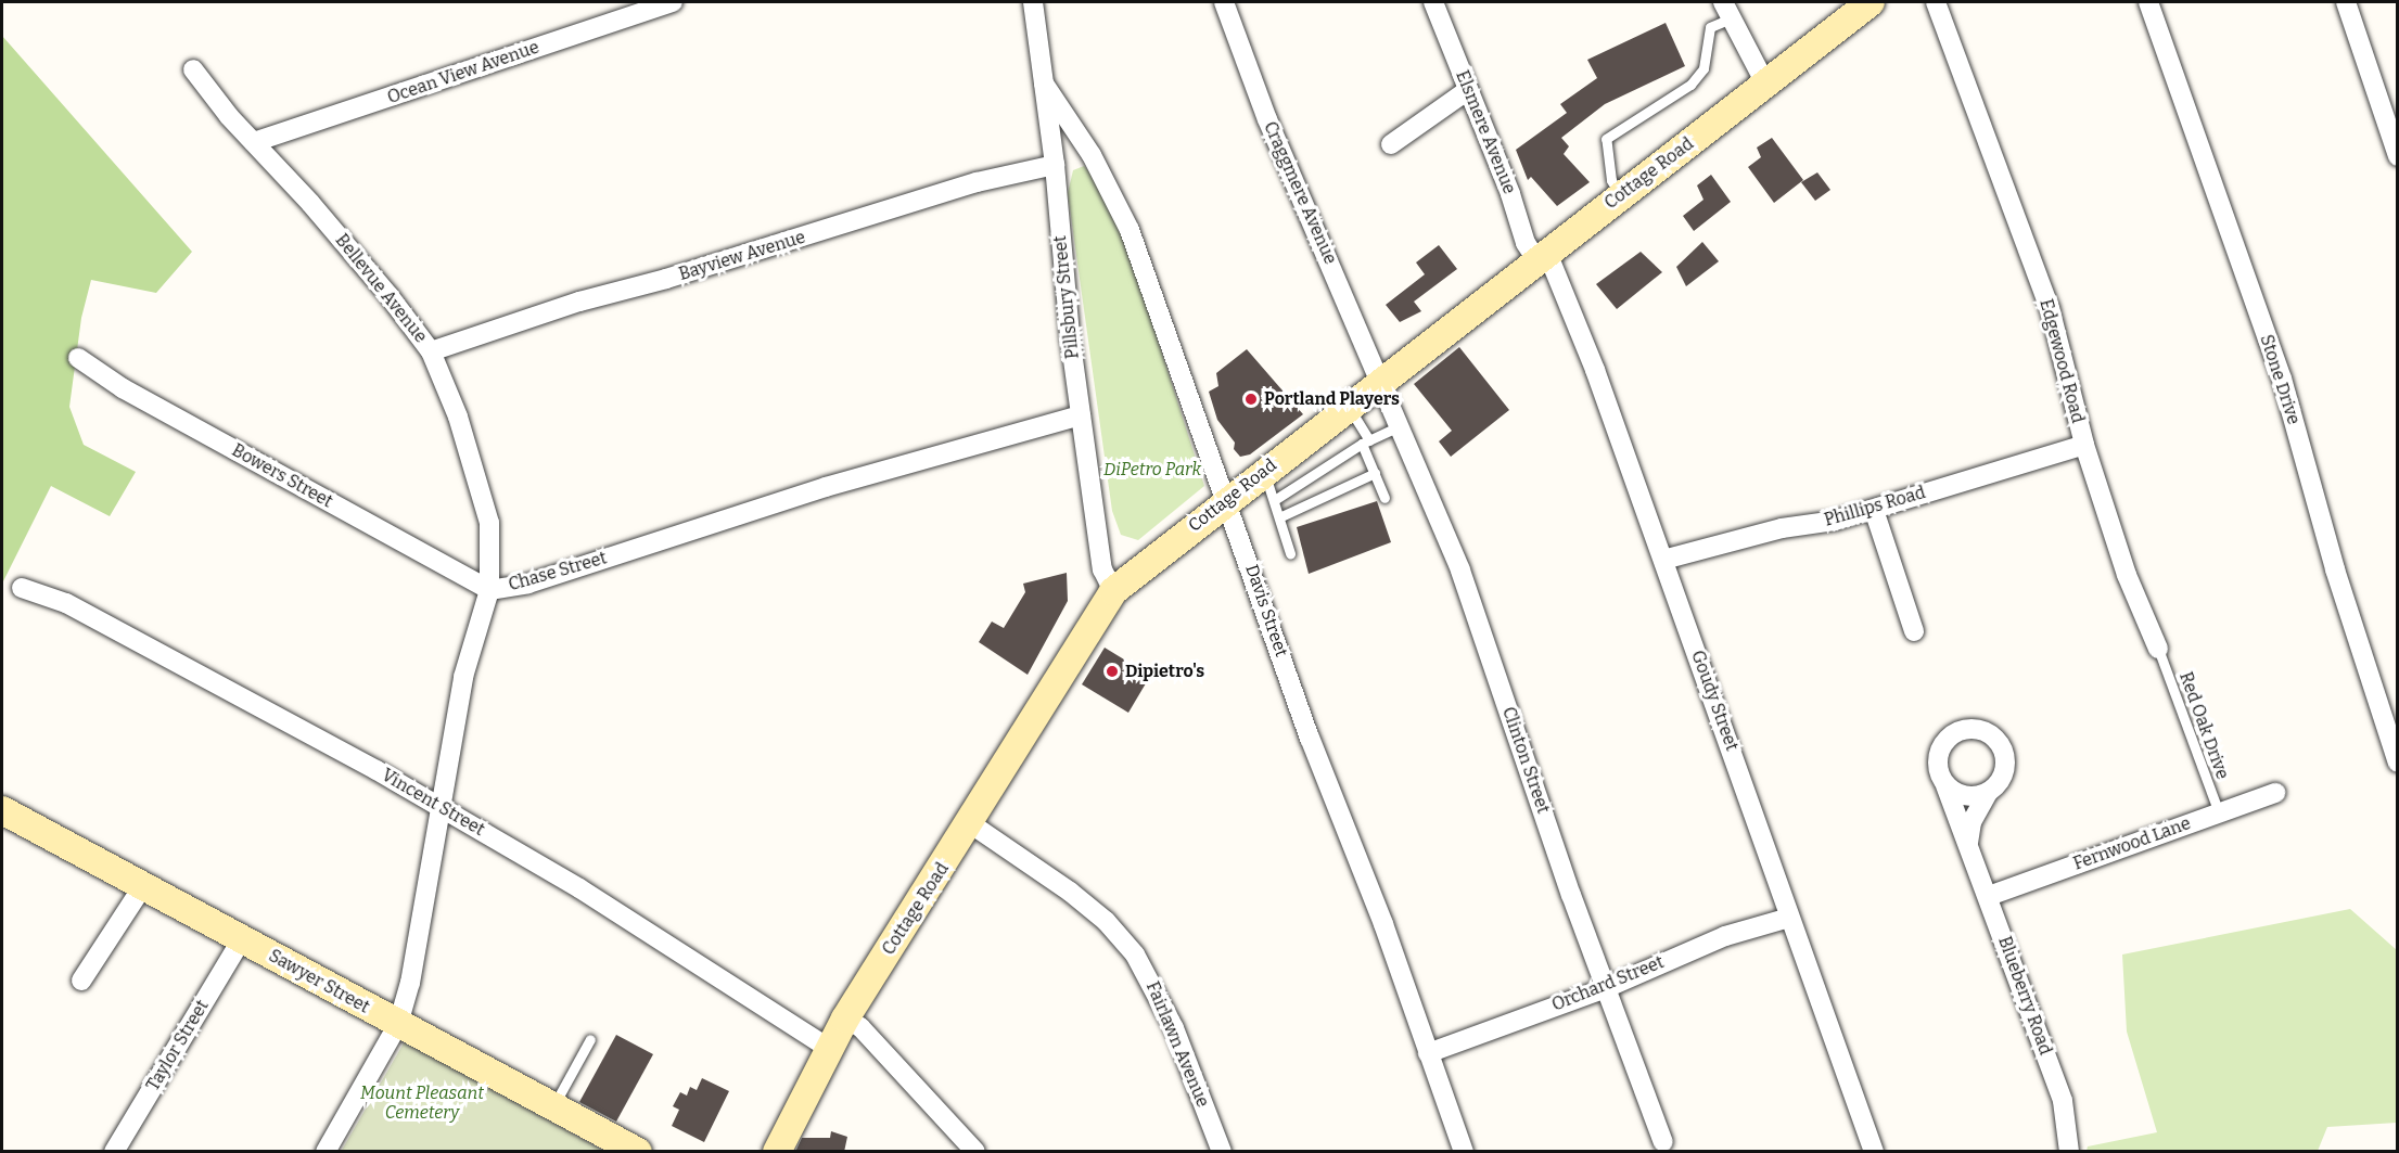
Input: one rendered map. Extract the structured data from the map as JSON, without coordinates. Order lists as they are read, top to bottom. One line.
{"streets":{"street":["Ocean View Avenue","Elsmere Avenue","Cottage Road","Craggmere Avenue","Bayview Avenue","Bellevue Avenue","Pillsbury Street","Edgewood Road","Stone Drive","Bowers Street","Phillips Road","Chase Street","Davis Street","Goudy Street","Clinton Street","Vincent Street","Fernwood Lane","Sawyer Street","Orchard Street","Blueberry Road","Fairlawn Avenue","Taylor Street"],"lane":["Red Oak Drive"]},"crossings":[["Ocean View Avenue","Bellevue Avenue"],["Elsmere Avenue","Cottage Road"],["Elsmere Avenue","Goudy Street"],["Cottage Road","Craggmere Avenue"],["Cottage Road","Pillsbury Street"],["Cottage Road","Davis Street"],["Cottage Road","Goudy Street"],["Cottage Road","Clinton Street"],["Cottage Road","Vincent Street"],["Cottage Road","Fairlawn Avenue"],["Craggmere Avenue","Clinton Street"],["Bayview Avenue","Bellevue Avenue"],["Bayview Avenue","Pillsbury Street"],["Bellevue Avenue","Bowers Street"],["Bellevue Avenue","Chase Street"],["Pillsbury Street","Chase Street"],["Pillsbury Street","Davis Street"],["Edgewood Road","Phillips Road"],["Edgewood Road","Red Oak Drive"],["Bowers Street","Chase Street"],["Phillips Road","Goudy Street"],["Chase Street","Vincent Street"],["Chase Street","Sawyer Street"],["Davis Street","Orchard Street"],["Goudy Street","Orchard Street"],["Red Oak Drive","Fernwood Lane"],["Clinton Street","Orchard Street"],["Fernwood Lane","Blueberry Road"],["Sawyer Street","Taylor Street"]],"parks":["DiPetro Park","Mount Pleasant Cemetery"],"places":["Portland Players","Dipietro's"]}
